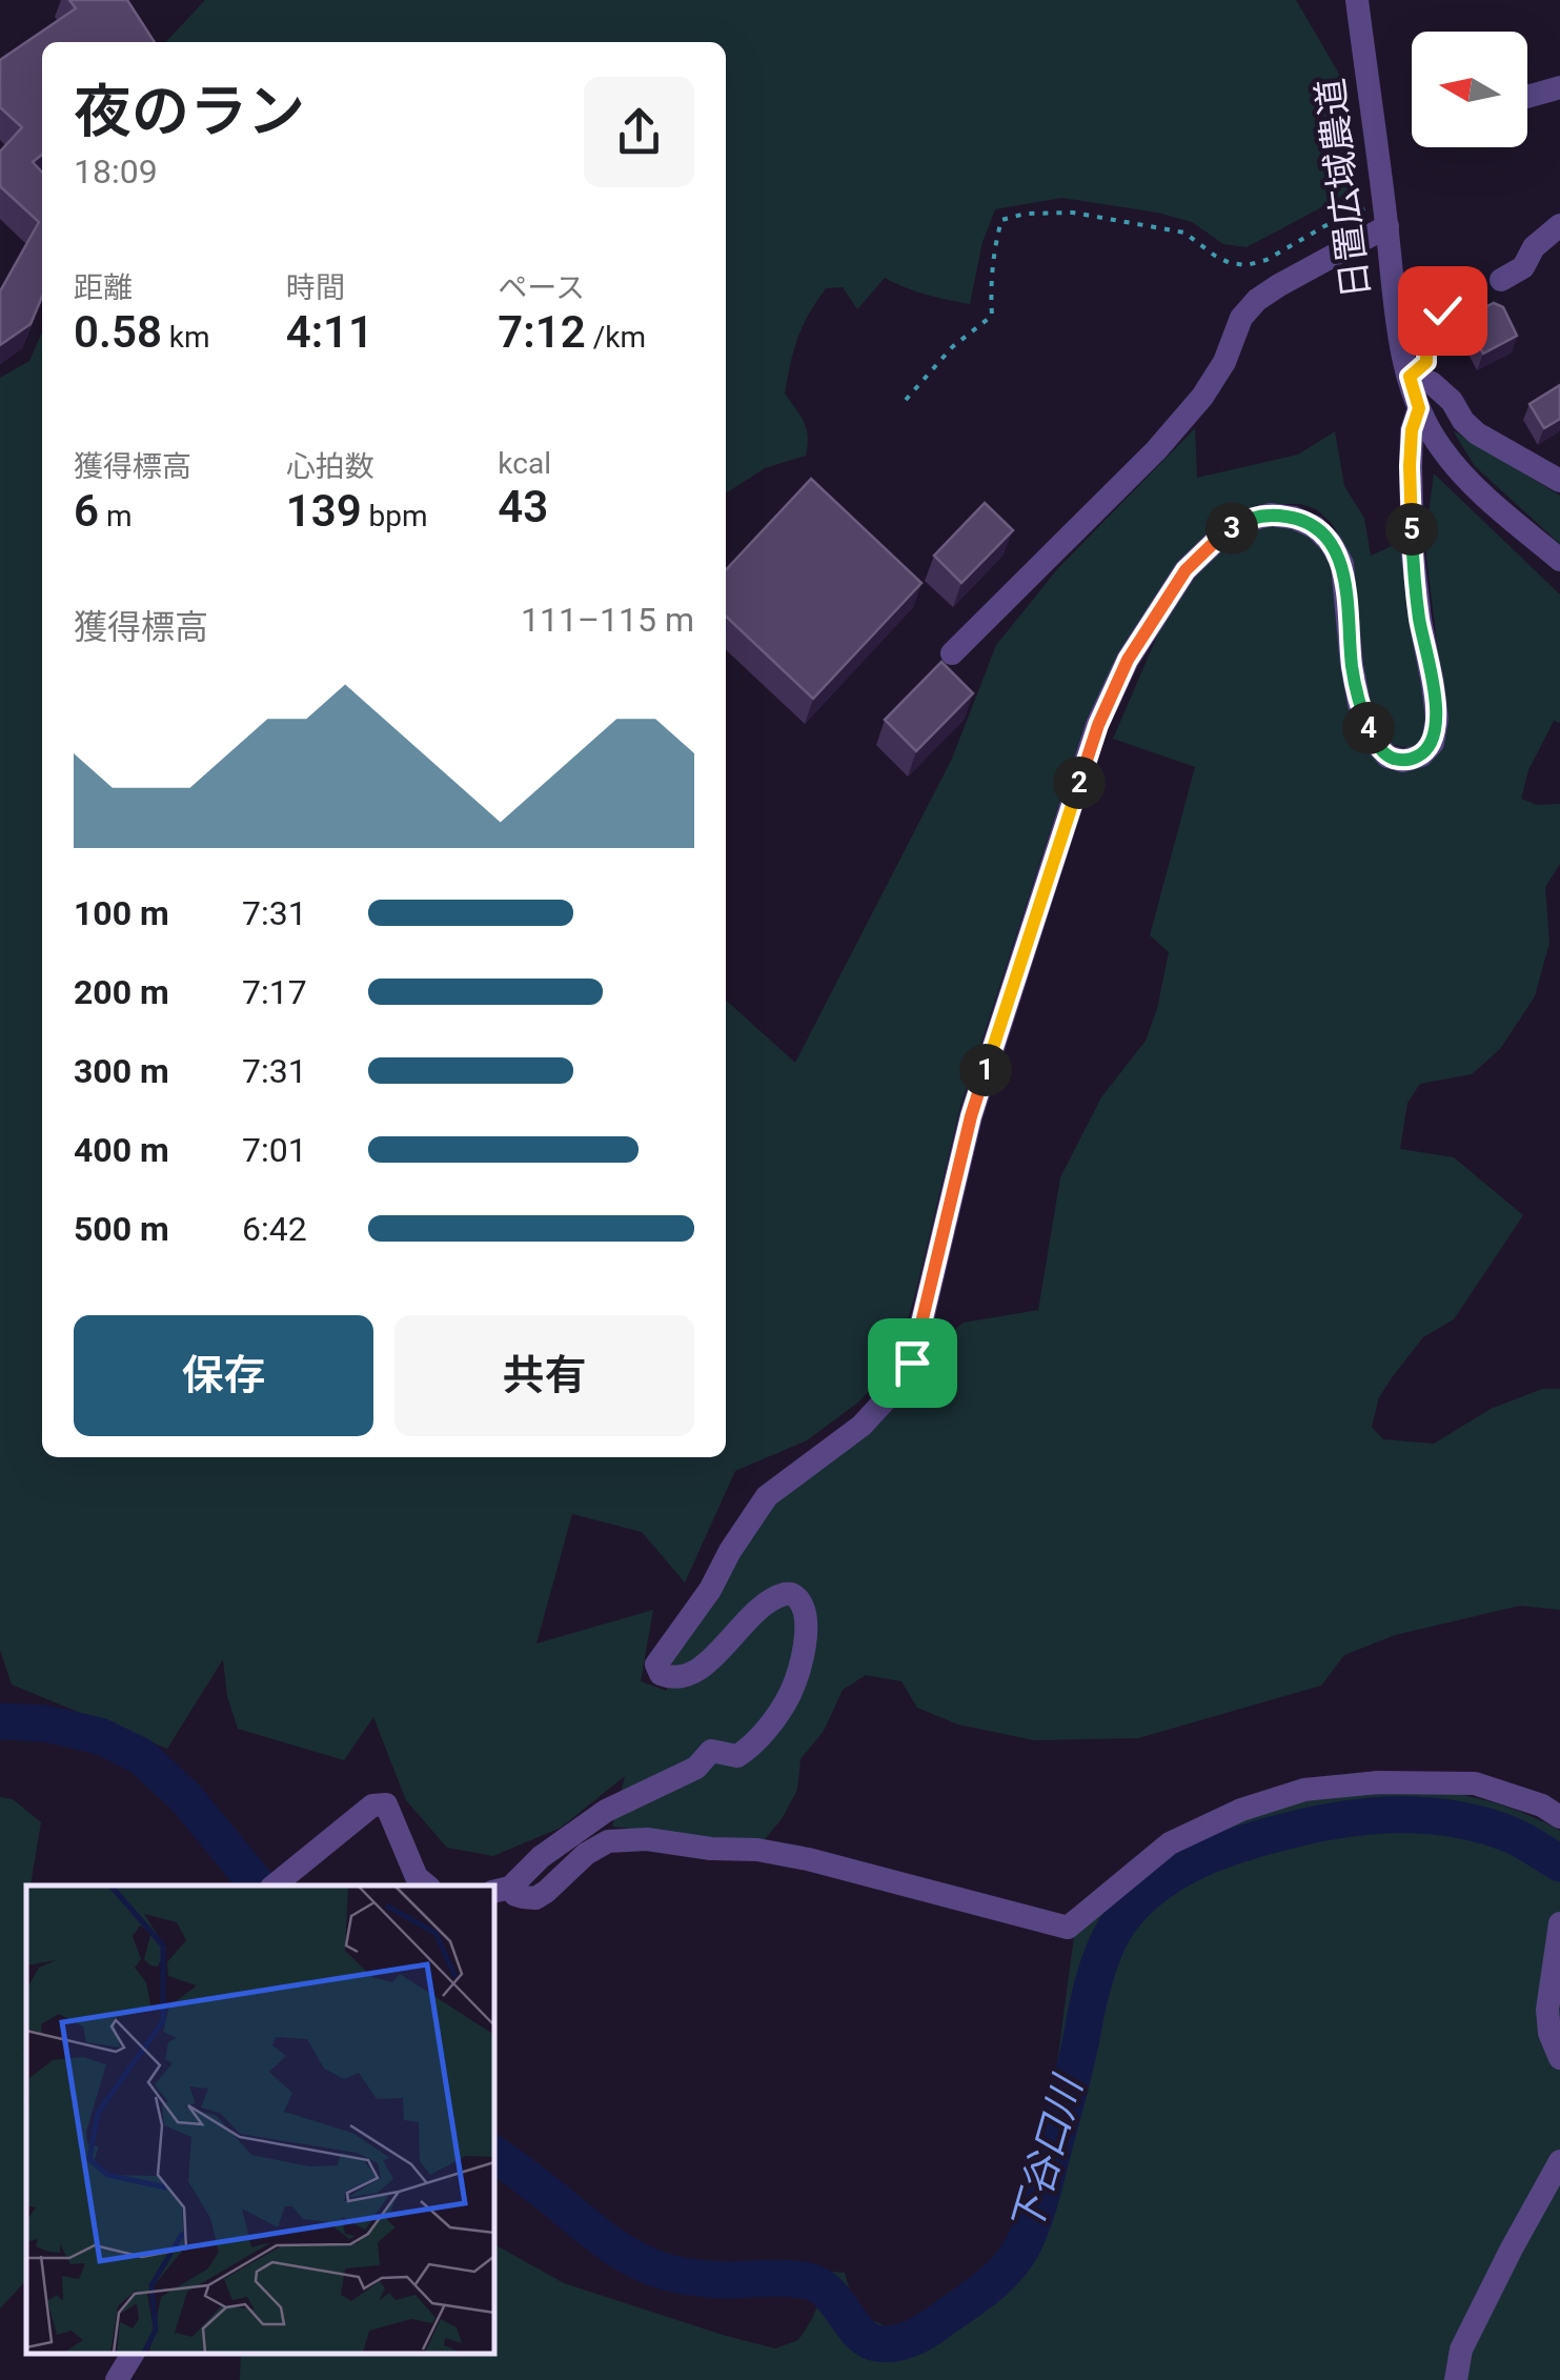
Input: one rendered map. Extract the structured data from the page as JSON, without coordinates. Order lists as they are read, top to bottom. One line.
{"streets":{"street":["日置広域農道"]},"water":["下谷口川"],"north":"left","page":{"heading":["夜のラン","18:09"],"stats":[["距離","0.58 km"],["時間","4:11"],["ペース","7:12 /km"],["獲得標高","6 m"],["心拍数","139 bpm"],["kcal","43"]],"pins":["3","5","4","2","1"],"chart":["獲得標高","111–115 m"],"list":[{"name":"100 m","note":"7:31"},{"name":"200 m","note":"7:17"},{"name":"300 m","note":"7:31"},{"name":"400 m","note":"7:01"},{"name":"500 m","note":"6:42"}],"buttons":["保存","共有"]}}
